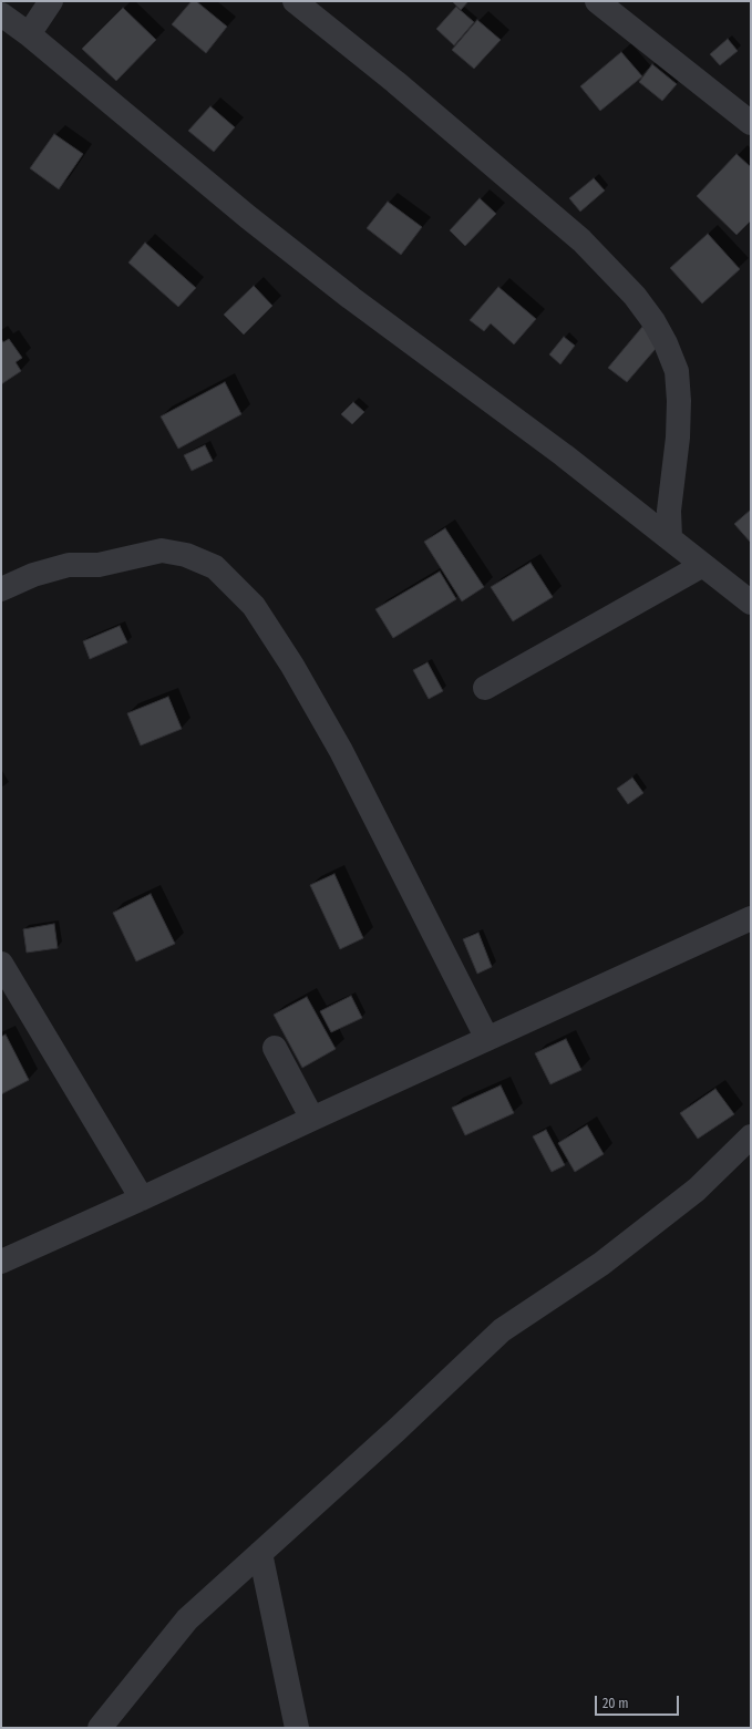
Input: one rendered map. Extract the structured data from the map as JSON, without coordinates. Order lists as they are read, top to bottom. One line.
{"scale_bar":"20 m"}
